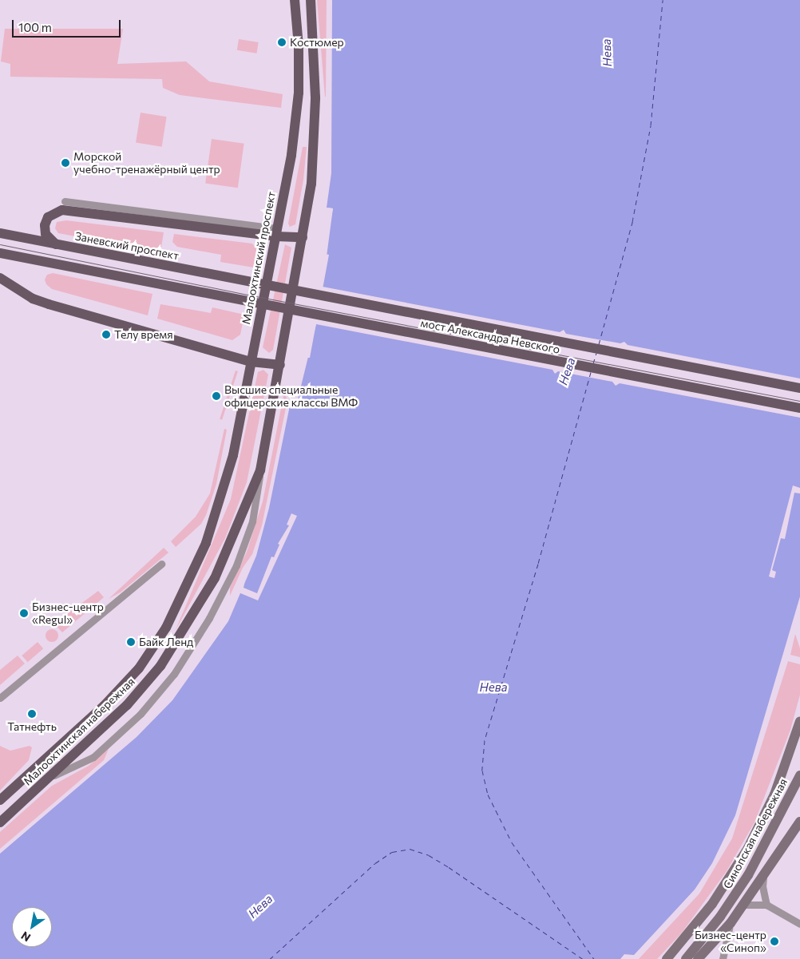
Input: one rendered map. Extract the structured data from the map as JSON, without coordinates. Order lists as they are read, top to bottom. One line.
{"streets":{"main road":["Заневский проспект","Малоохтинский проспект","мост Александра Невского","Малоохтинская набережная","Синопская набережная"]},"crossings":[["Заневский проспект","мост Александра Невского"],["Малоохтинский проспект","Малоохтинская набережная"]],"water":["Нева"],"places":["Костюмер","Морской учебно-тренажёрный центр","Телу время","Высшие специальные офицерские классы ВМФ","Бизнес-центр «Regul»","Байк Ленд","Татнефть","Бизнес-центр «Синоп»"],"scale_bar":"100 m","north":"bottom left"}
